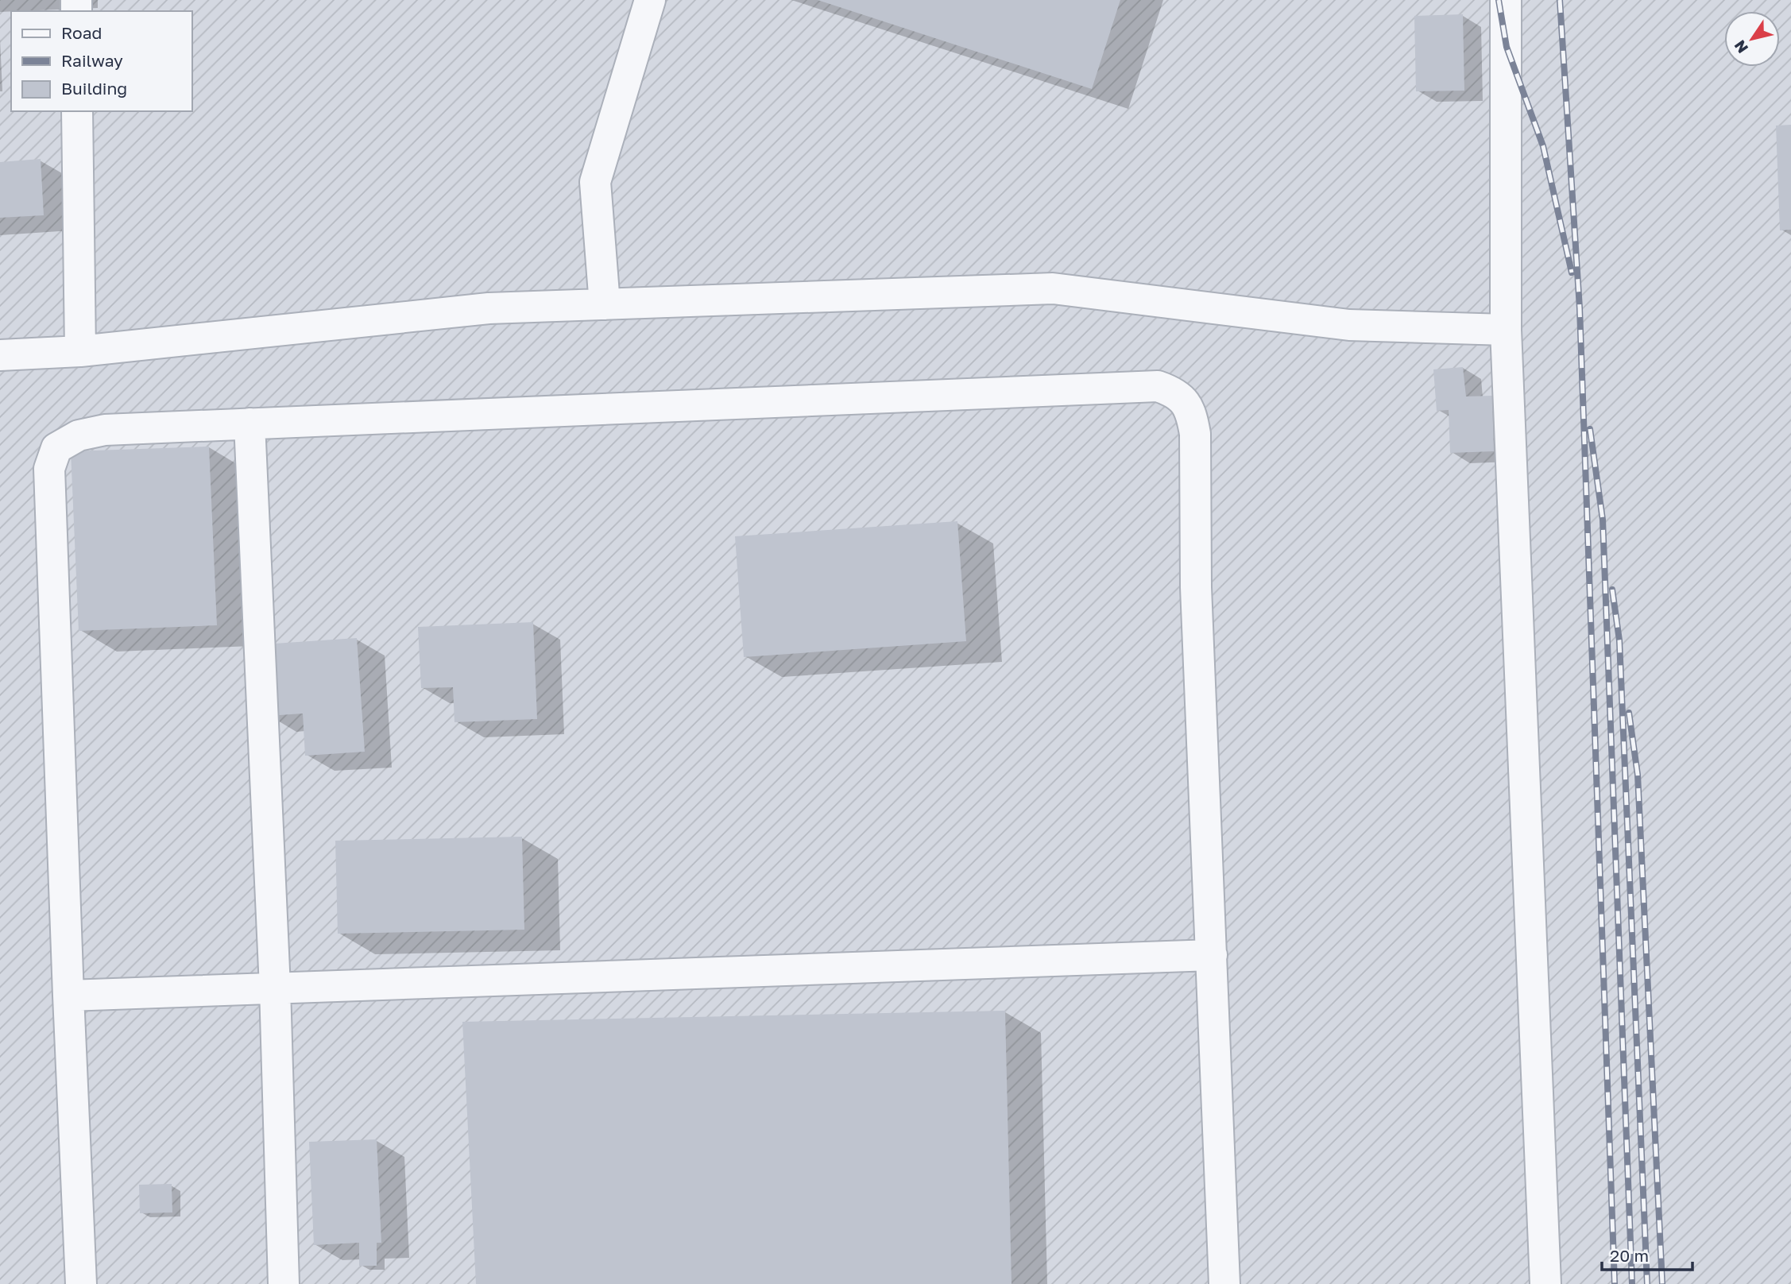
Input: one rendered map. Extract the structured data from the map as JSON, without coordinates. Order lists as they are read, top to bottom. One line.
{"legend":["Road","Railway","Building"],"scale_bar":"20 m","north":"bottom left"}
